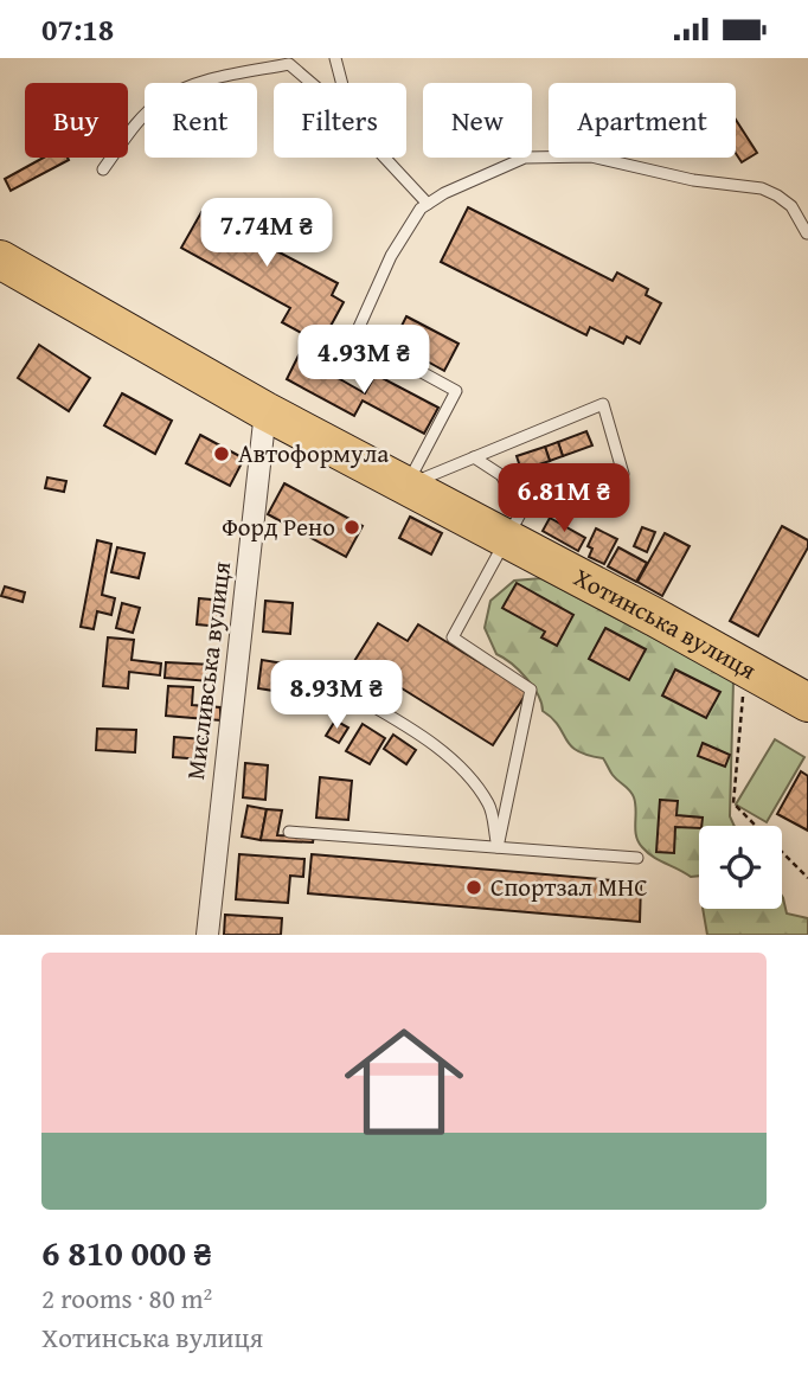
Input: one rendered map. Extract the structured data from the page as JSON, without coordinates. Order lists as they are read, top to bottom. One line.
{"streets":{"highway":["Хотинська вулиця"],"street":["Мисливська вулиця"]},"crossings":[["Хотинська вулиця","Мисливська вулиця"]],"places":["Автоформула","Форд Рено","Спортзал МНС"],"page":{"status":"07:18","chip":["Buy","Rent","Filters","New","Apartment"],"price":["7.74M ₴","4.93M ₴","6.81M ₴","8.93M ₴"],"list":[{"name":"6 810 000 ₴","note":"2 rooms · 80 m² · Хотинська вулиця"}]}}
